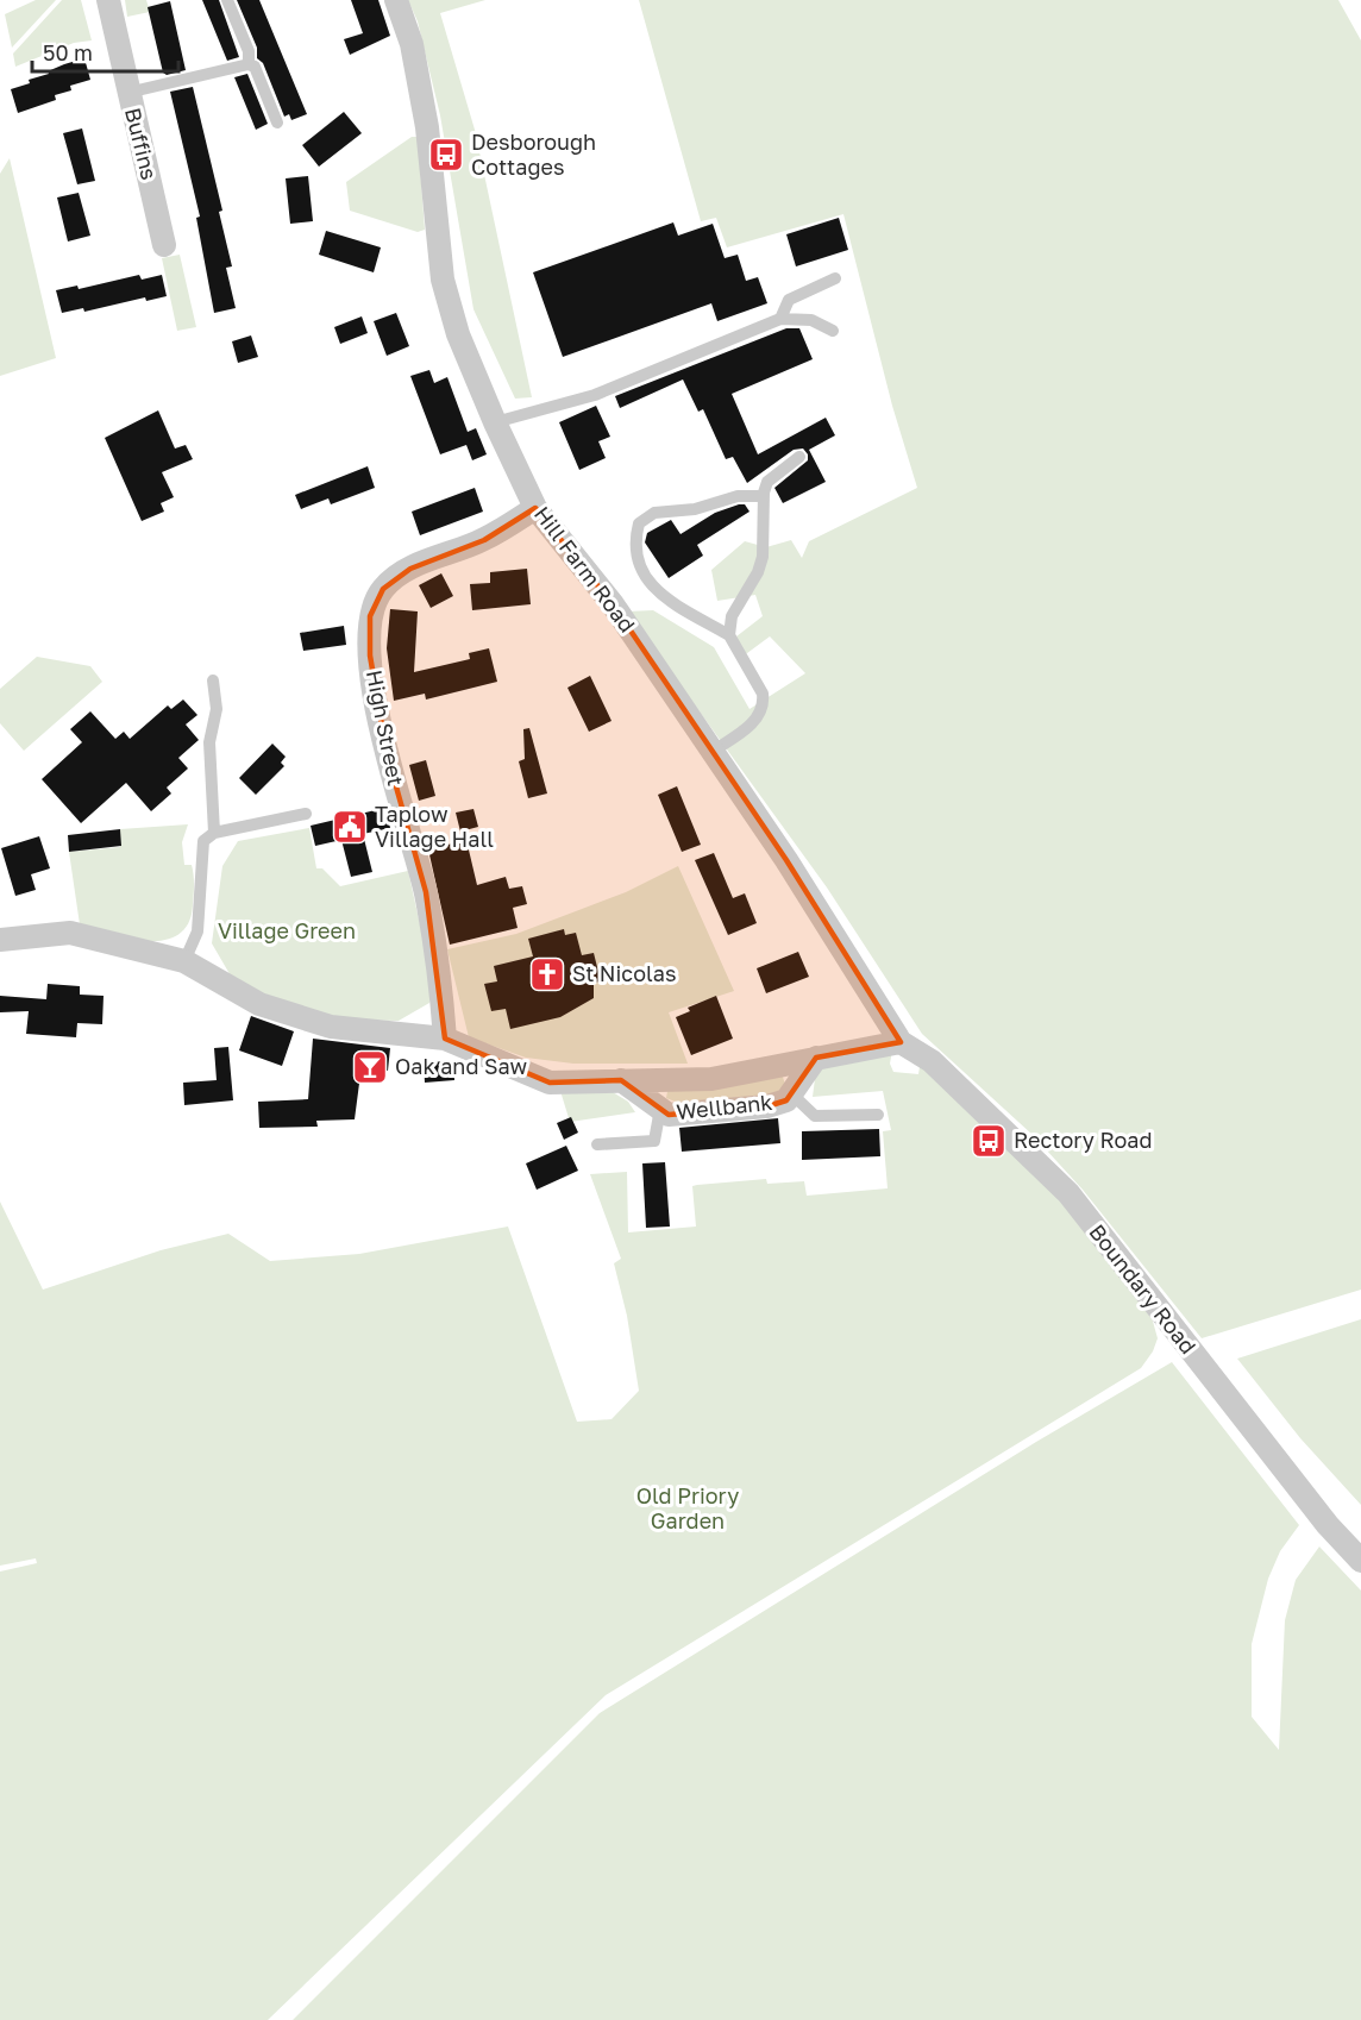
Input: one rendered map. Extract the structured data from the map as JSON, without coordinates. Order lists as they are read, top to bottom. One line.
{"streets":{"street":["Buffins","Hill Farm Road","High Street","Wellbank","Boundary Road"]},"crossings":[["Hill Farm Road","High Street"],["Hill Farm Road","Boundary Road"]],"parks":["Village Green","Old Priory Garden"],"places":{"bus stop":["Desborough Cottages","Rectory Road"],"public building":["Taplow Village Hall"],"church":["St Nicolas"],"bar":["Oak and Saw"]},"scale_bar":"50 m"}
